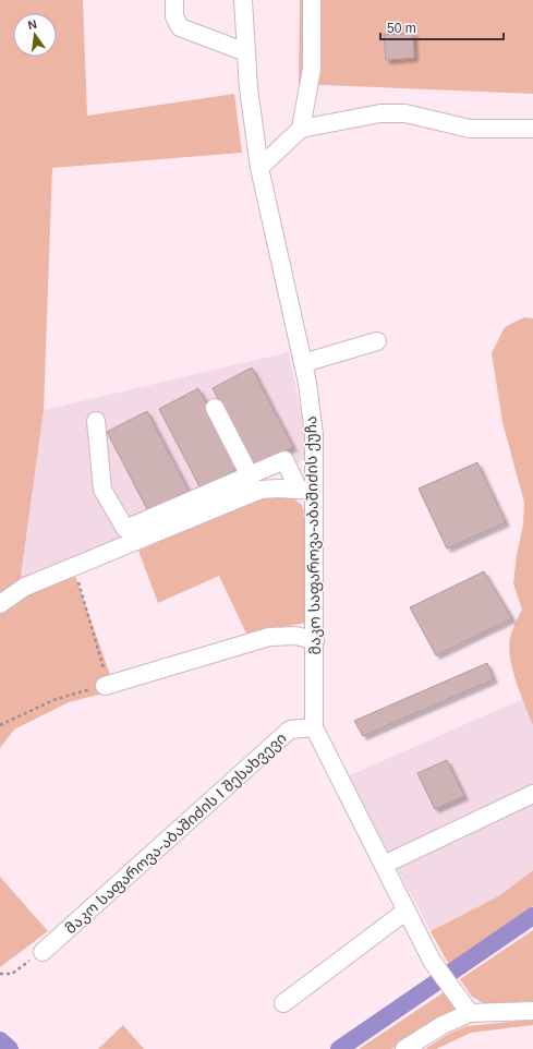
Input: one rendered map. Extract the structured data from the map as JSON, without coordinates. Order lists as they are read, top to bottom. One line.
{"streets":{"street":["მაკო საფაროვა-აბაშიძის ქუჩა","მაკო საფაროვა-აბაშიძის I შესახვევი"]},"crossings":[["მაკო საფაროვა-აბაშიძის ქუჩა","მაკო საფაროვა-აბაშიძის I შესახვევი"]],"scale_bar":"50 m","north":"top"}
